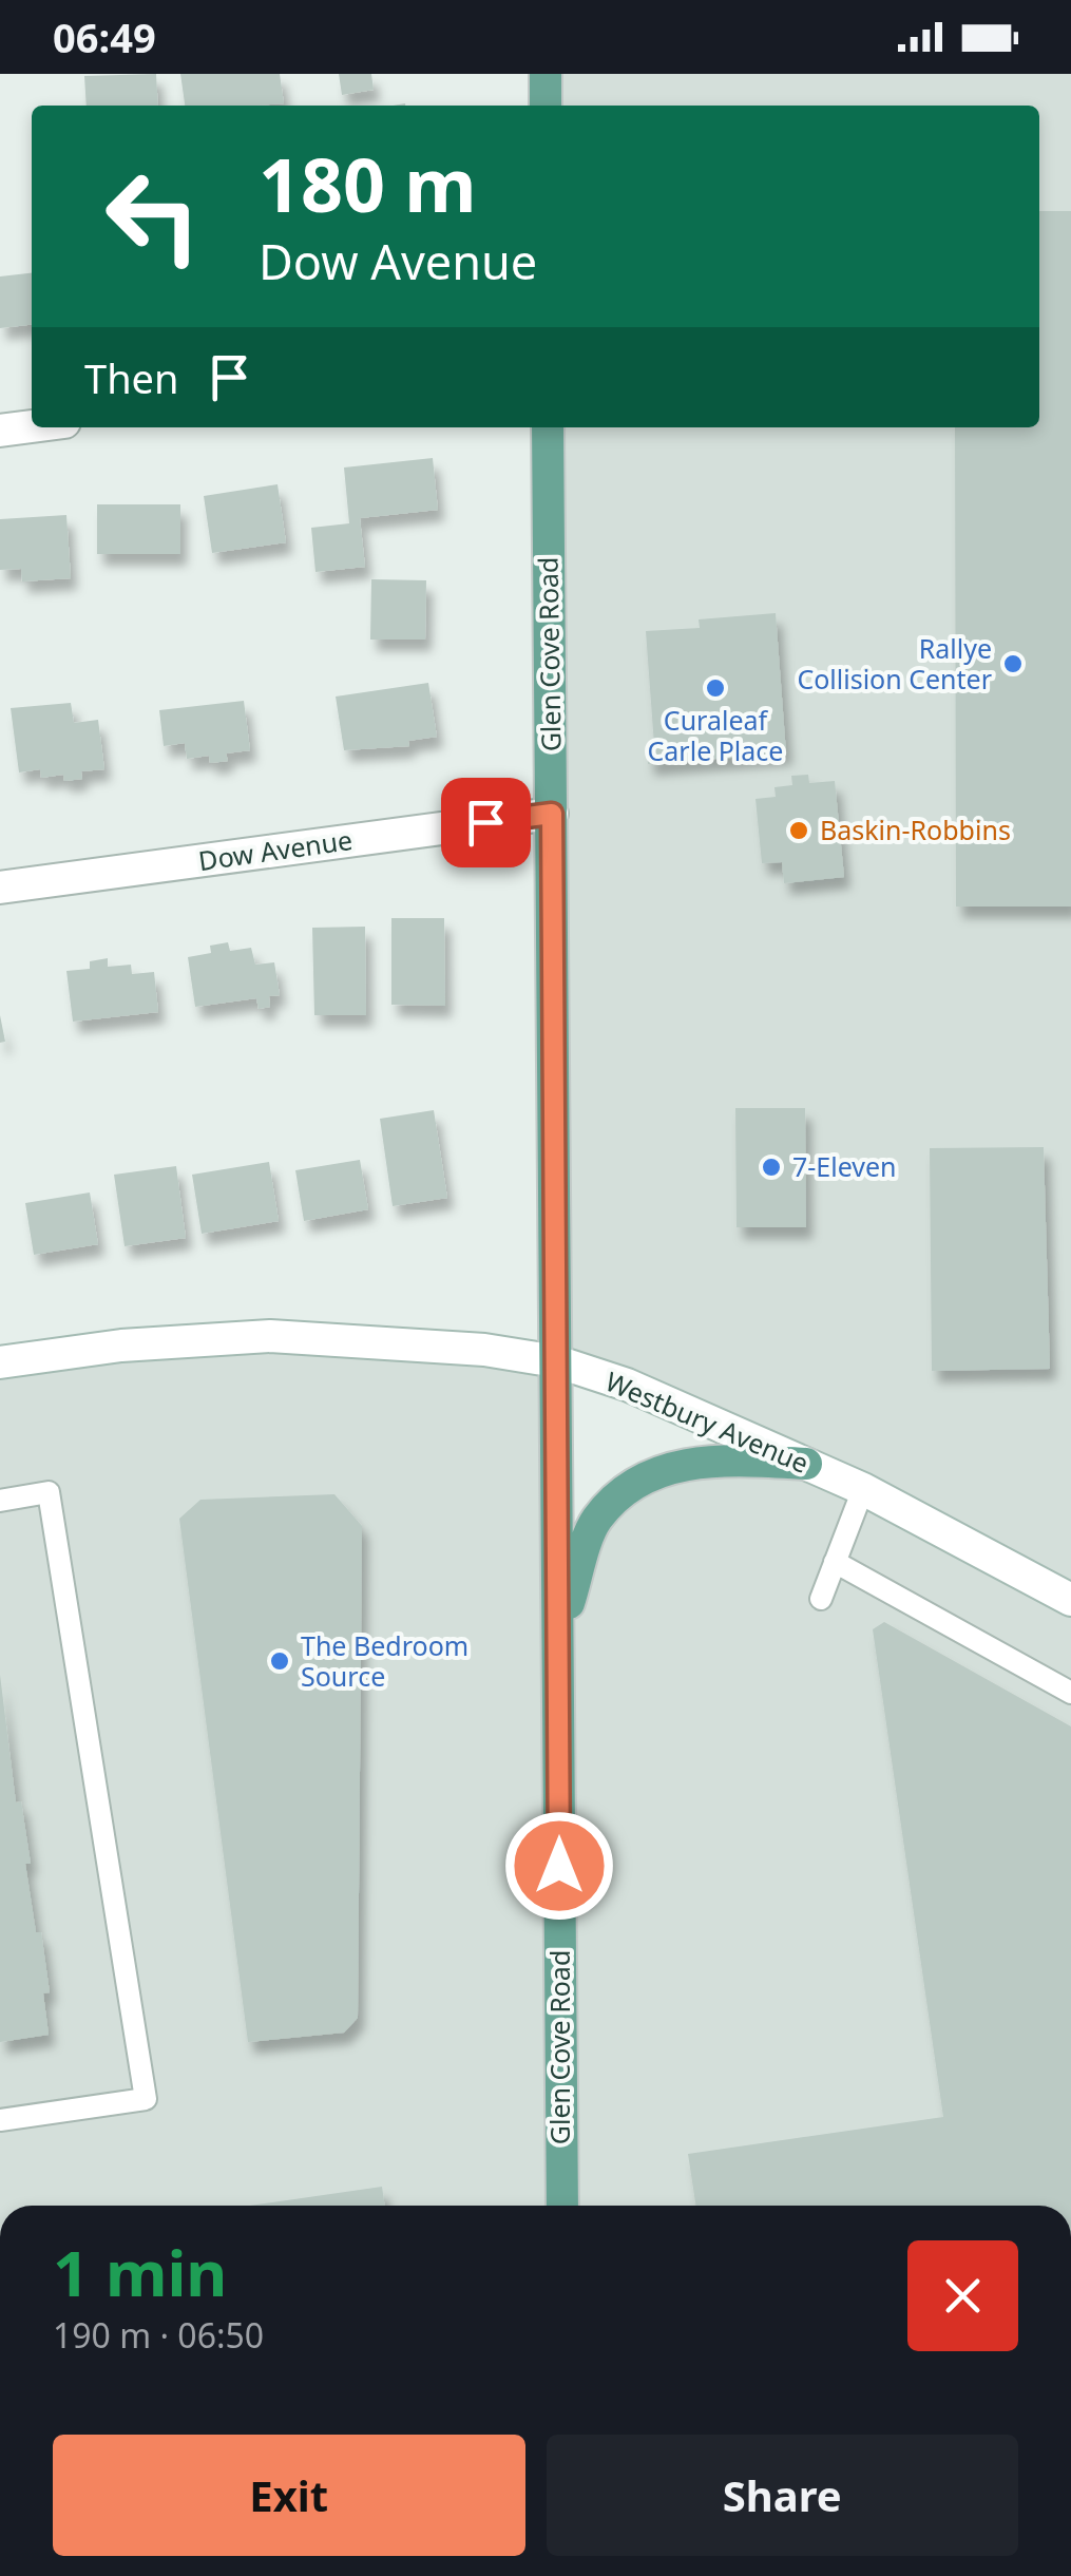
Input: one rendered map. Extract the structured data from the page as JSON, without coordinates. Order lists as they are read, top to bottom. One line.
{"streets":{"main road":["Glen Cove Road","Dow Avenue","Westbury Avenue"]},"crossings":[["Glen Cove Road","Dow Avenue"],["Glen Cove Road","Westbury Avenue"]],"places":["Rallye Collision Center","Curaleaf Carle Place","Baskin-Robbins","7-Eleven","The Bedroom Source"],"page":{"status":"06:49","turn":["180 m","Dow Avenue"],"then":"Then","heading":["1 min","190 m · 06:50"],"buttons":["Exit","Share"]}}
